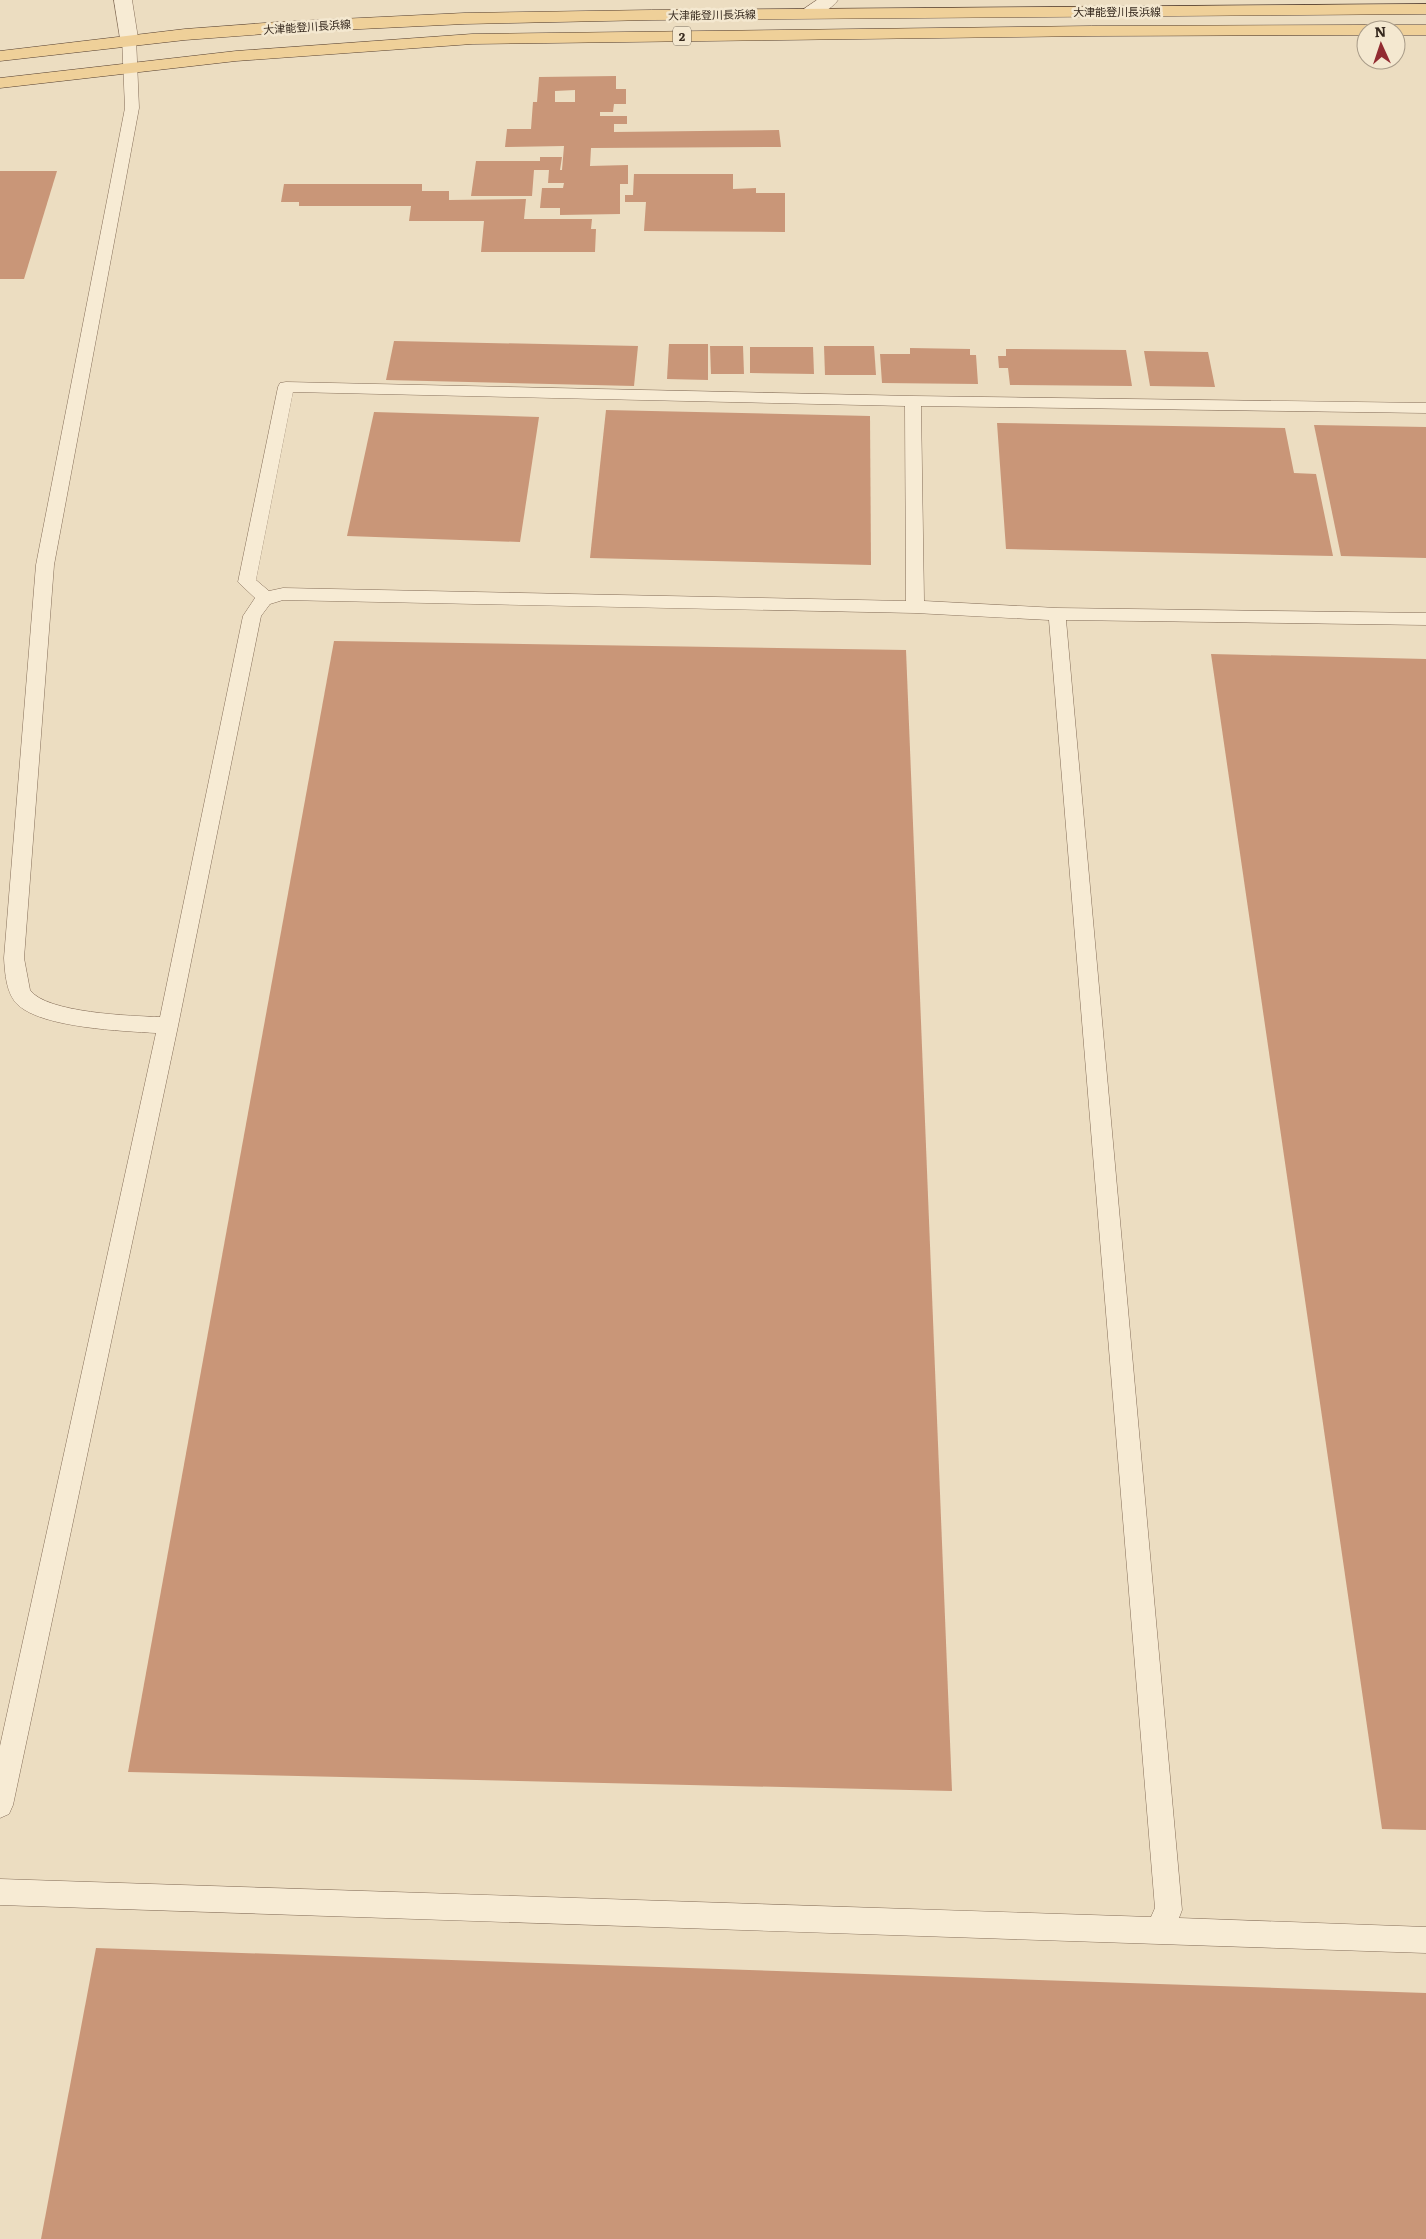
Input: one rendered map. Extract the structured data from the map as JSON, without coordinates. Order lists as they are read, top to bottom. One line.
{"streets":{"main road":["大津能登川長浜線","2"]},"north":"top"}
